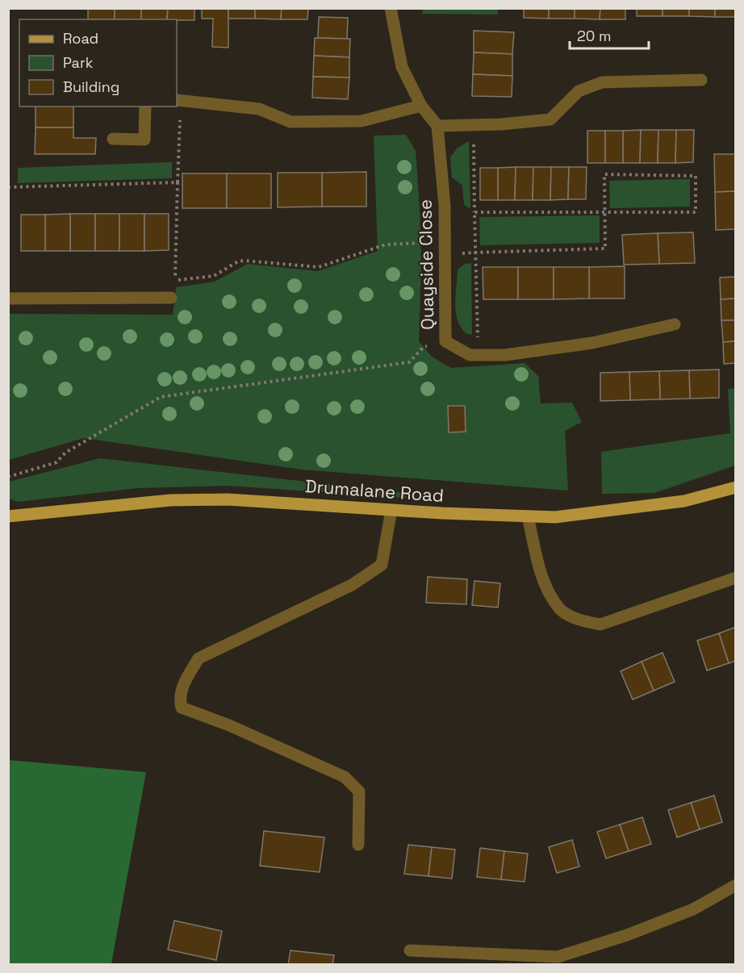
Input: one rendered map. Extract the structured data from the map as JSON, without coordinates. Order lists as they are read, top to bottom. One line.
{"streets":{"main road":["Drumalane Road"],"street":["Quayside Close"]},"legend":["Road","Park","Building"],"scale_bar":"20 m"}
